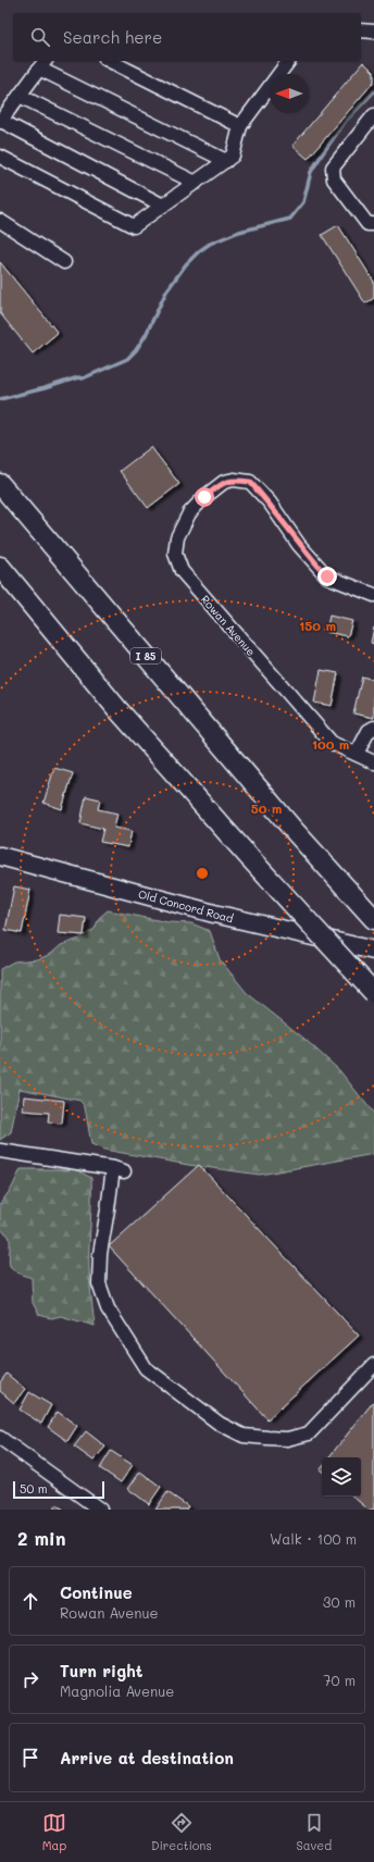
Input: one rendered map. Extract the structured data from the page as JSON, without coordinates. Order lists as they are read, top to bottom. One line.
{"streets":{"highway":["I 85"],"main road":["Old Concord Road"],"street":["Rowan Avenue"]},"scale_bar":"50 m","north":"left","page":{"search":"Search here","scale":"50 m","heading":["2 min","Walk · 100 m"],"list":[["Continue","Rowan Avenue","30 m"],["Turn right","Magnolia Avenue","70 m"],"Arrive at destination"],"nav":["Map","Directions","Saved"]},"rings":["150 m","100 m","50 m"]}
